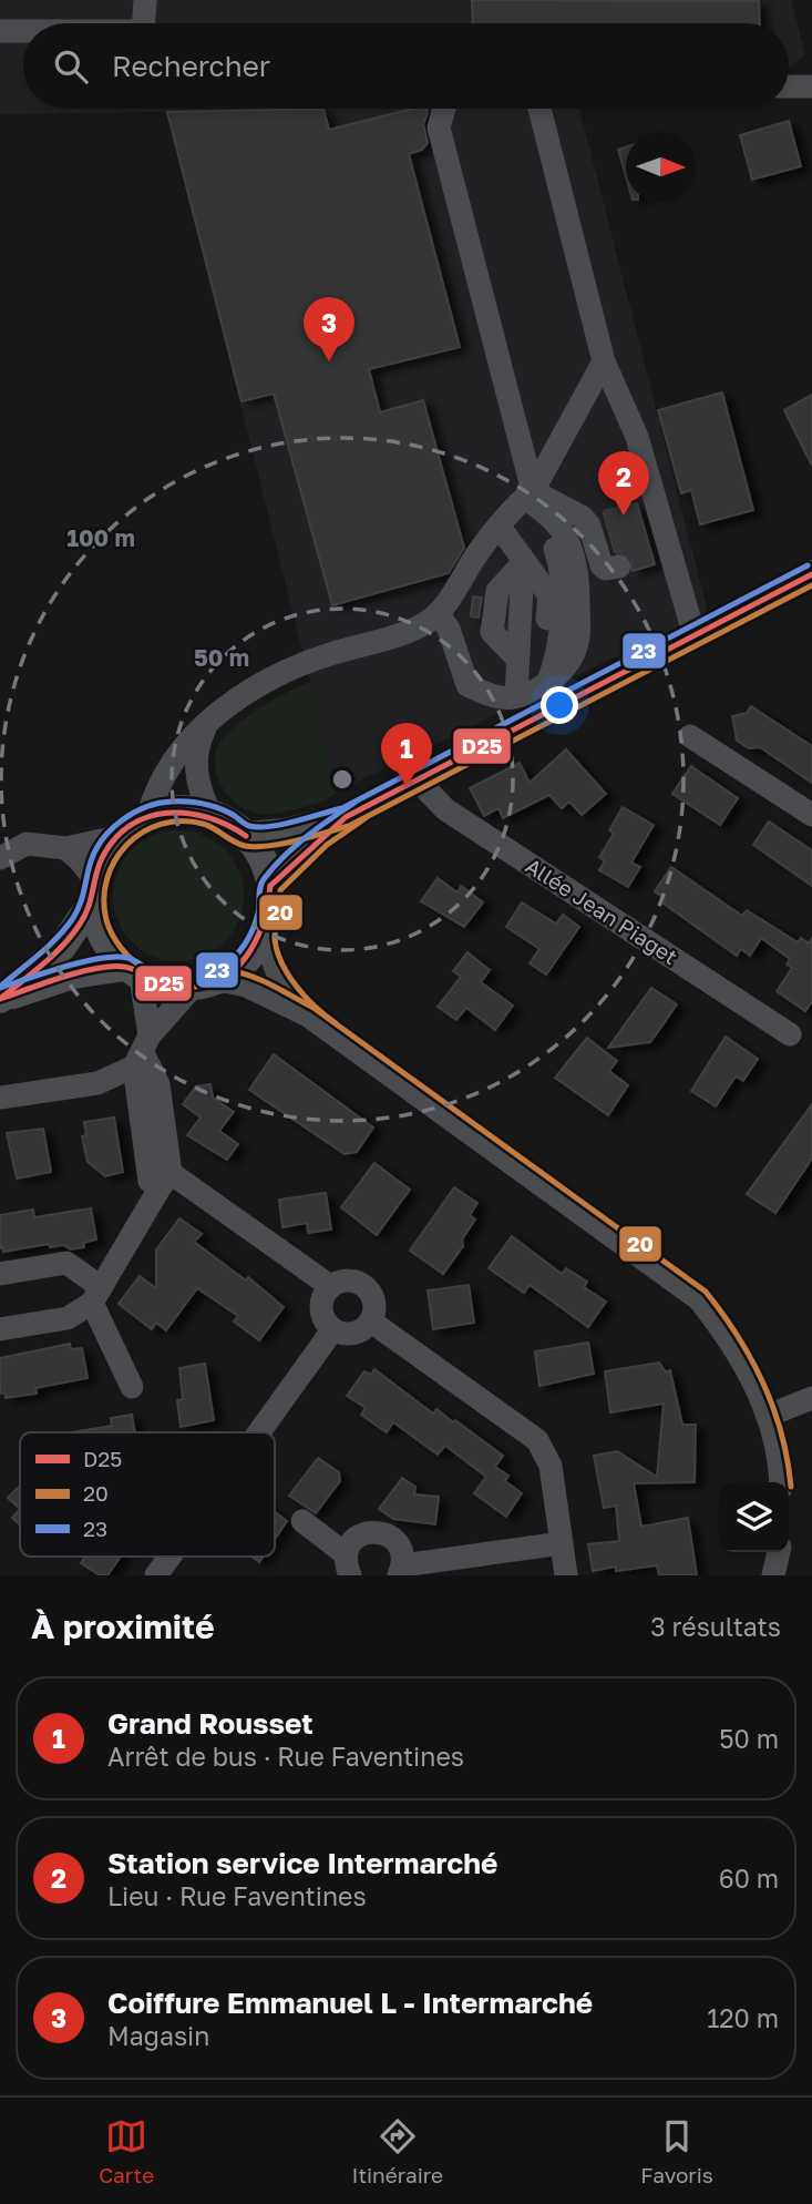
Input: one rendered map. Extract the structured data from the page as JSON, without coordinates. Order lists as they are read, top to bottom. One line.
{"streets":{"street":["Allée Jean Piaget"]},"lines":["transit line 23","transit line D25","transit line 20"],"legend":["D25","20","23"],"north":"right","page":{"search":"Rechercher","pins":["3","2","1"],"heading":["À proximité","3 résultats"],"list":[{"mark":"1","name":"Grand Rousset","note":"Arrêt de bus · Rue Faventines","value":"50 m"},{"mark":"2","name":"Station service Intermarché","note":"Lieu · Rue Faventines","value":"60 m"},{"mark":"3","name":"Coiffure Emmanuel L - Intermarché","note":"Magasin","value":"120 m"}],"nav":["Carte","Itinéraire","Favoris"]},"rings":["100 m","50 m"]}
